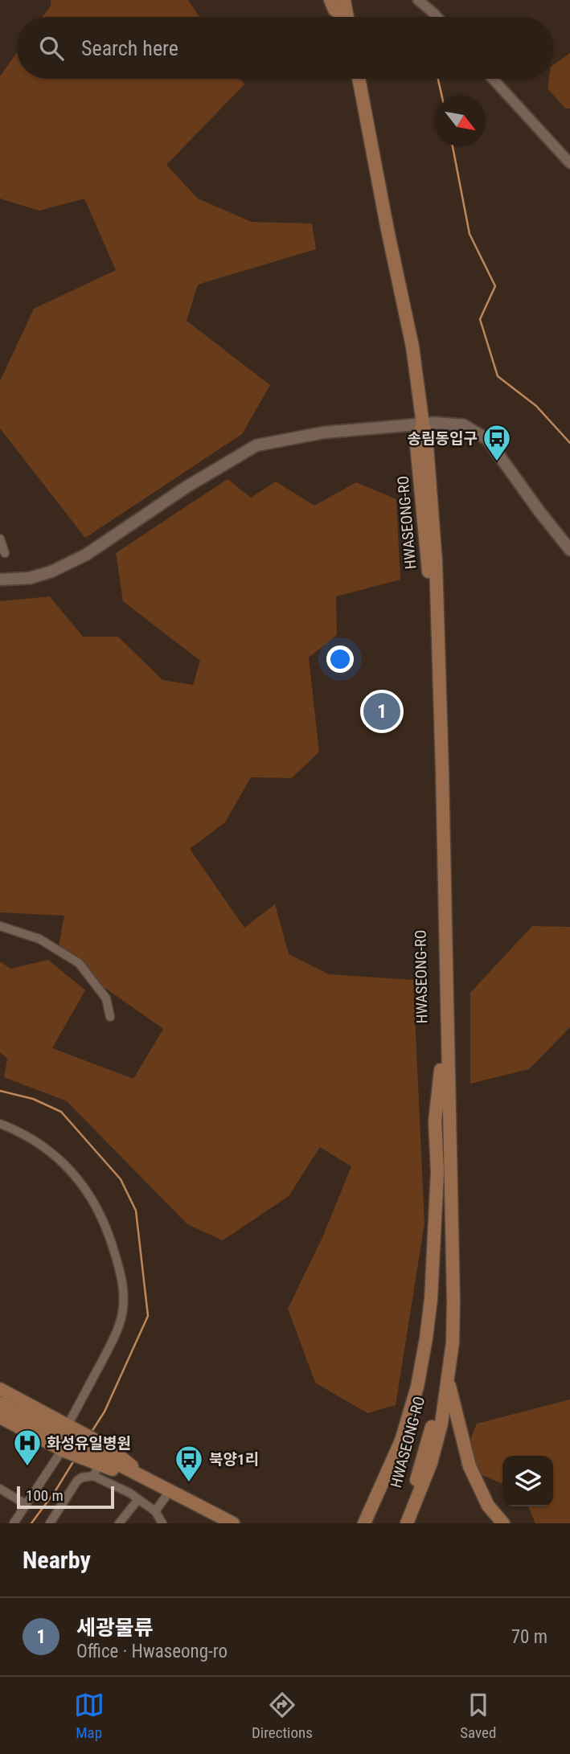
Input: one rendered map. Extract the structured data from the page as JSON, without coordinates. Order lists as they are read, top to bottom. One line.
{"streets":{"main road":["HWASEONG-RO"]},"places":{"bus stop":["송림동입구","북양1리"],"hospital":["화성유일병원"]},"scale_bar":"100 m","north":"bottom right","page":{"search":"Search here","pins":"1","scale":"100 m","heading":"Nearby","list":[{"mark":"1","name":"세광물류","note":"Office · Hwaseong-ro","value":"70 m"}],"nav":["Map","Directions","Saved"]}}
